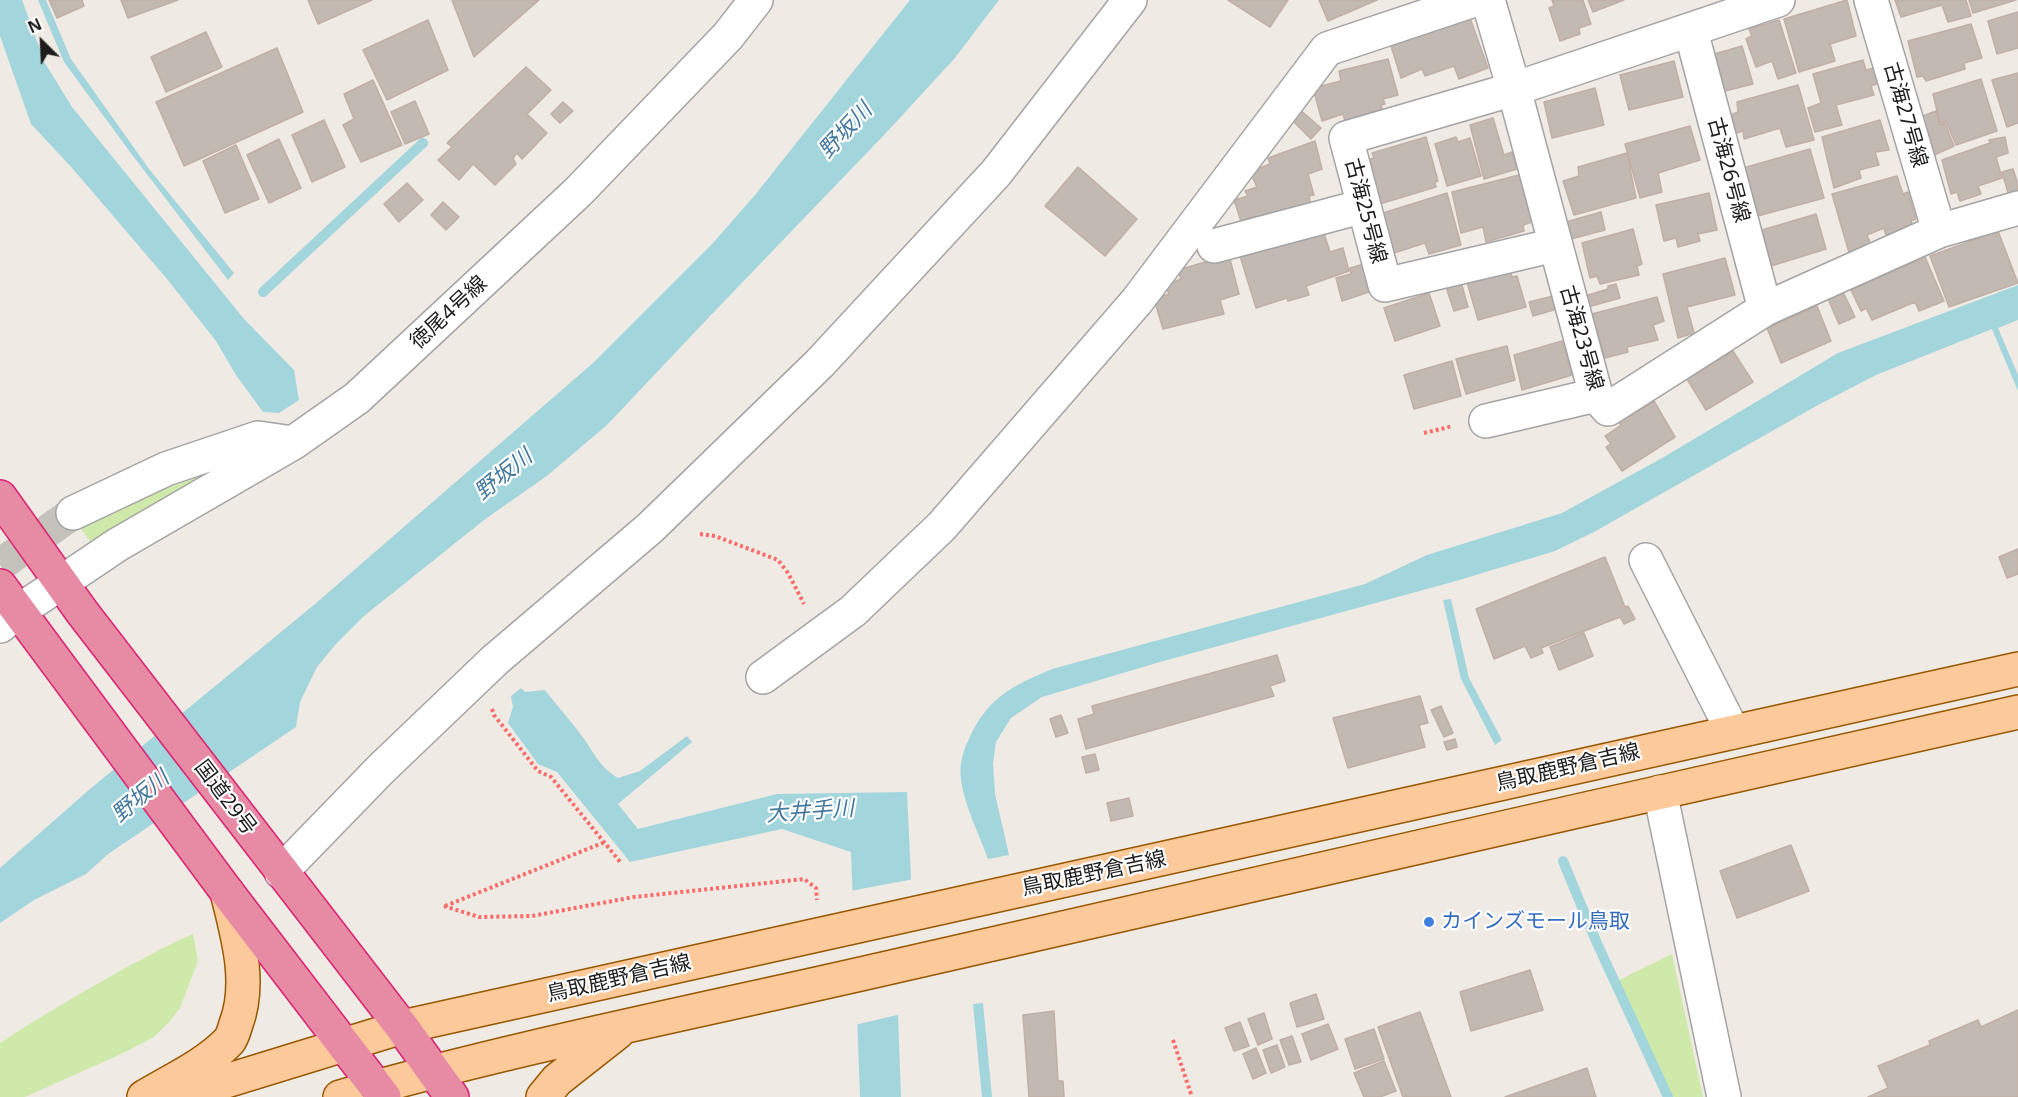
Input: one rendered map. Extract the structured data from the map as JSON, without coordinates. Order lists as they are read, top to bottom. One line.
{"streets":{"highway":["国道29号"],"main road":["鳥取鹿野倉吉線"],"street":["古海27号線","古海26号線","古海25号線","徳尾4号線","古海23号線"]},"crossings":[["古海27号線","古海23号線"],["古海26号線","古海23号線"],["古海25号線","古海23号線"],["徳尾4号線","国道29号"],["鳥取鹿野倉吉線","国道29号"]],"water":["野坂川","大井手川"],"places":["カインズモール鳥取"],"north":"top left"}
